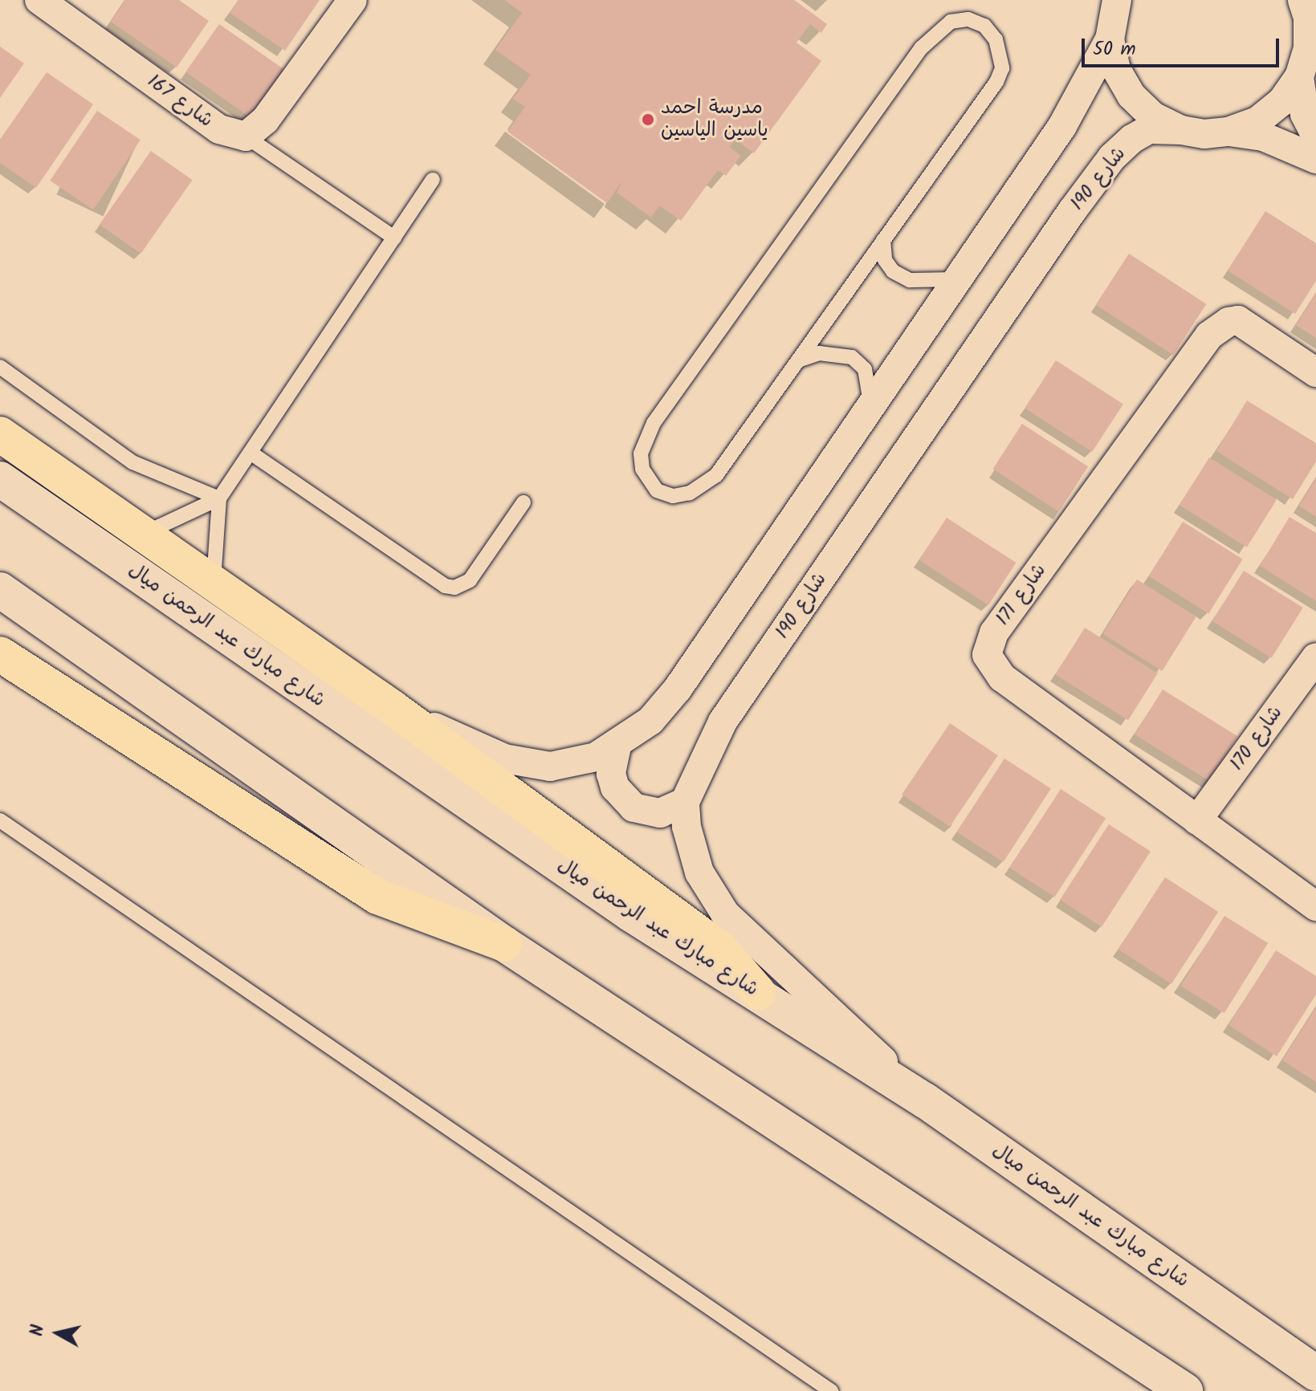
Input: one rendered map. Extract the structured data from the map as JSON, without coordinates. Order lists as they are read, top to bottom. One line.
{"streets":{"main road":["شارع مبارك عبد الرحمن ميال"],"street":["شارع 167","شارع 190","شارع 171","شارع 170"]},"crossings":[["شارع 171","شارع 170"]],"places":["مدرسة احمد ياسين الياسين"],"scale_bar":"50 m","north":"left"}
